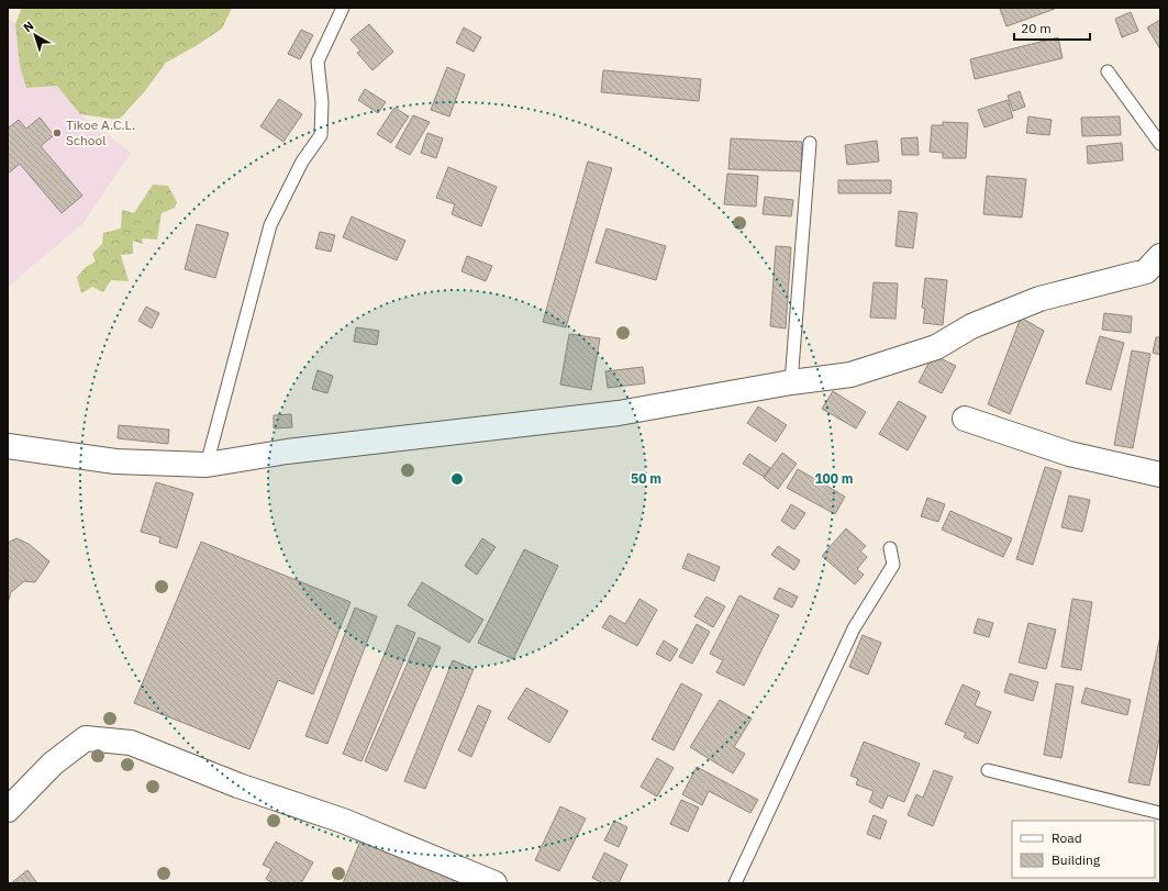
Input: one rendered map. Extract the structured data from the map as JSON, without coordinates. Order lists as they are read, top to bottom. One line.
{"places":["Tikoe A.C.L. School"],"legend":["Road","Building"],"scale_bar":"20 m","north":"top left","rings":["50 m","100 m"]}
